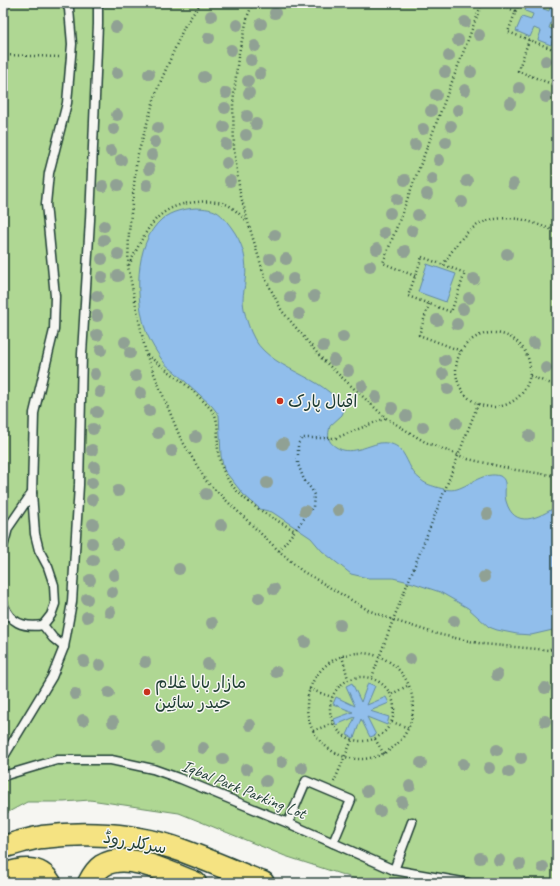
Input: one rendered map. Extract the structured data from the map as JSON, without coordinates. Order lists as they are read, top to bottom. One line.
{"streets":{"main road":["سرکلر روڈ"],"lane":["Iqbal Park Parking Lot"]},"places":["اقبال پارک","مازار بابا غلام حیدر سائِین"]}
